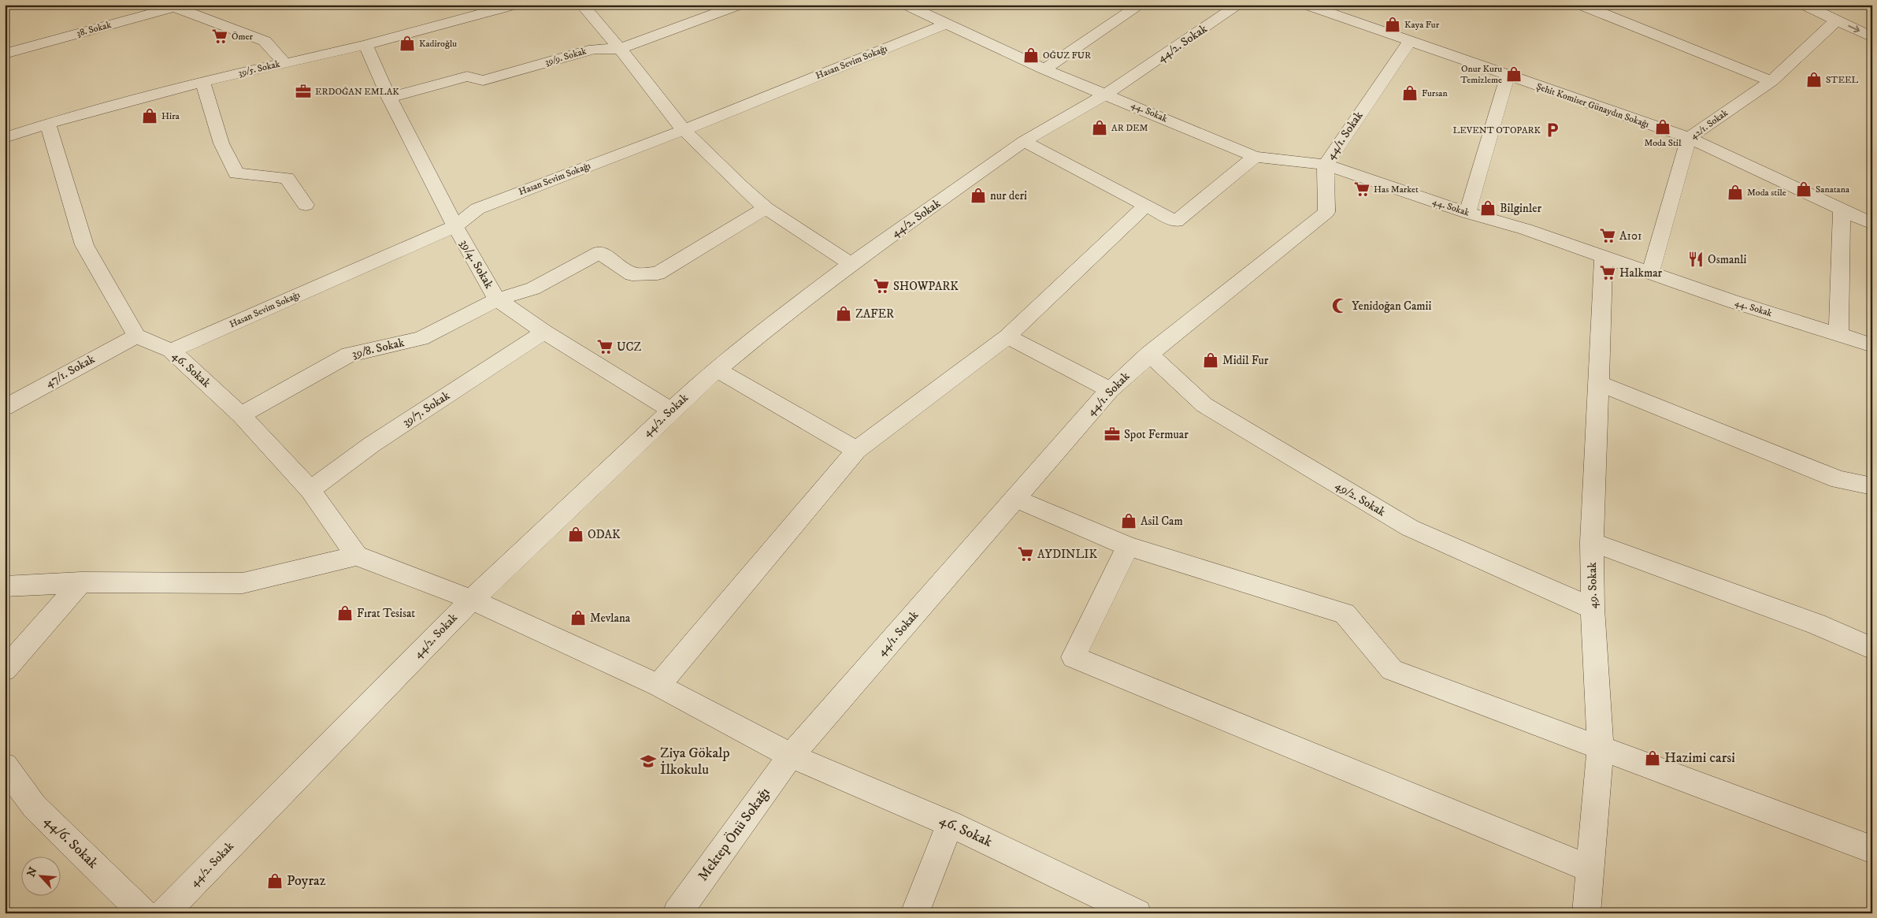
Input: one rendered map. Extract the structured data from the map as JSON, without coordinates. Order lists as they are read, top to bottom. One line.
{"streets":{"street":["38. Sokak","44/2. Sokak","39/9. Sokak","Hasan Sevim Sokağı","39/5. Sokak","Şehit Komiser Günaydın Sokağı","44. Sokak","42/1. Sokak","44/1. Sokak","39/4. Sokak","39/8. Sokak","46. Sokak","47/1. Sokak","39/7. Sokak","49/2. Sokak","49. Sokak","Mektep Önü Sokağı","44/6. Sokak"]},"crossings":[["44/2. Sokak","44. Sokak"],["44/2. Sokak","39/4. Sokak"],["44/2. Sokak","46. Sokak"],["39/9. Sokak","39/4. Sokak"],["Hasan Sevim Sokağı","44. Sokak"],["Hasan Sevim Sokağı","39/4. Sokak"],["Hasan Sevim Sokağı","46. Sokak"],["39/5. Sokak","39/4. Sokak"],["Şehit Komiser Günaydın Sokağı","42/1. Sokak"],["Şehit Komiser Günaydın Sokağı","44/1. Sokak"],["44. Sokak","42/1. Sokak"],["44. Sokak","44/1. Sokak"],["44. Sokak","49. Sokak"],["44/1. Sokak","46. Sokak"],["44/1. Sokak","49/2. Sokak"],["44/1. Sokak","Mektep Önü Sokağı"],["39/4. Sokak","39/8. Sokak"],["39/4. Sokak","39/7. Sokak"],["39/8. Sokak","46. Sokak"],["46. Sokak","47/1. Sokak"],["46. Sokak","39/7. Sokak"],["46. Sokak","Mektep Önü Sokağı"],["49/2. Sokak","49. Sokak"]],"places":{"shop":["Kaya Fur","Kadiroğlu","OĞUZ FUR","Onur Kuru Temizleme","STEEL","Fursan","Hira","Moda Stil","AR DEM","Sanatana","Moda stile","nur deri","Bilginler","ZAFER","Midil Fur","Asil Cam","ODAK","Fırat Tesisat","Mevlana","Hazimi carsi","Poyraz"],"supermarket":["Ömer","Has Market","A101","Halkmar","SHOWPARK","UCZ","AYDINLIK"],"office":["ERDOĞAN EMLAK","Spot Fermuar"],"parking":["LEVENT OTOPARK"],"restaurant":["Osmanli"],"mosque":["Yenidoğan Camii"],"school or university":["Ziya Gökalp İlkokulu"]},"north":"top left"}
